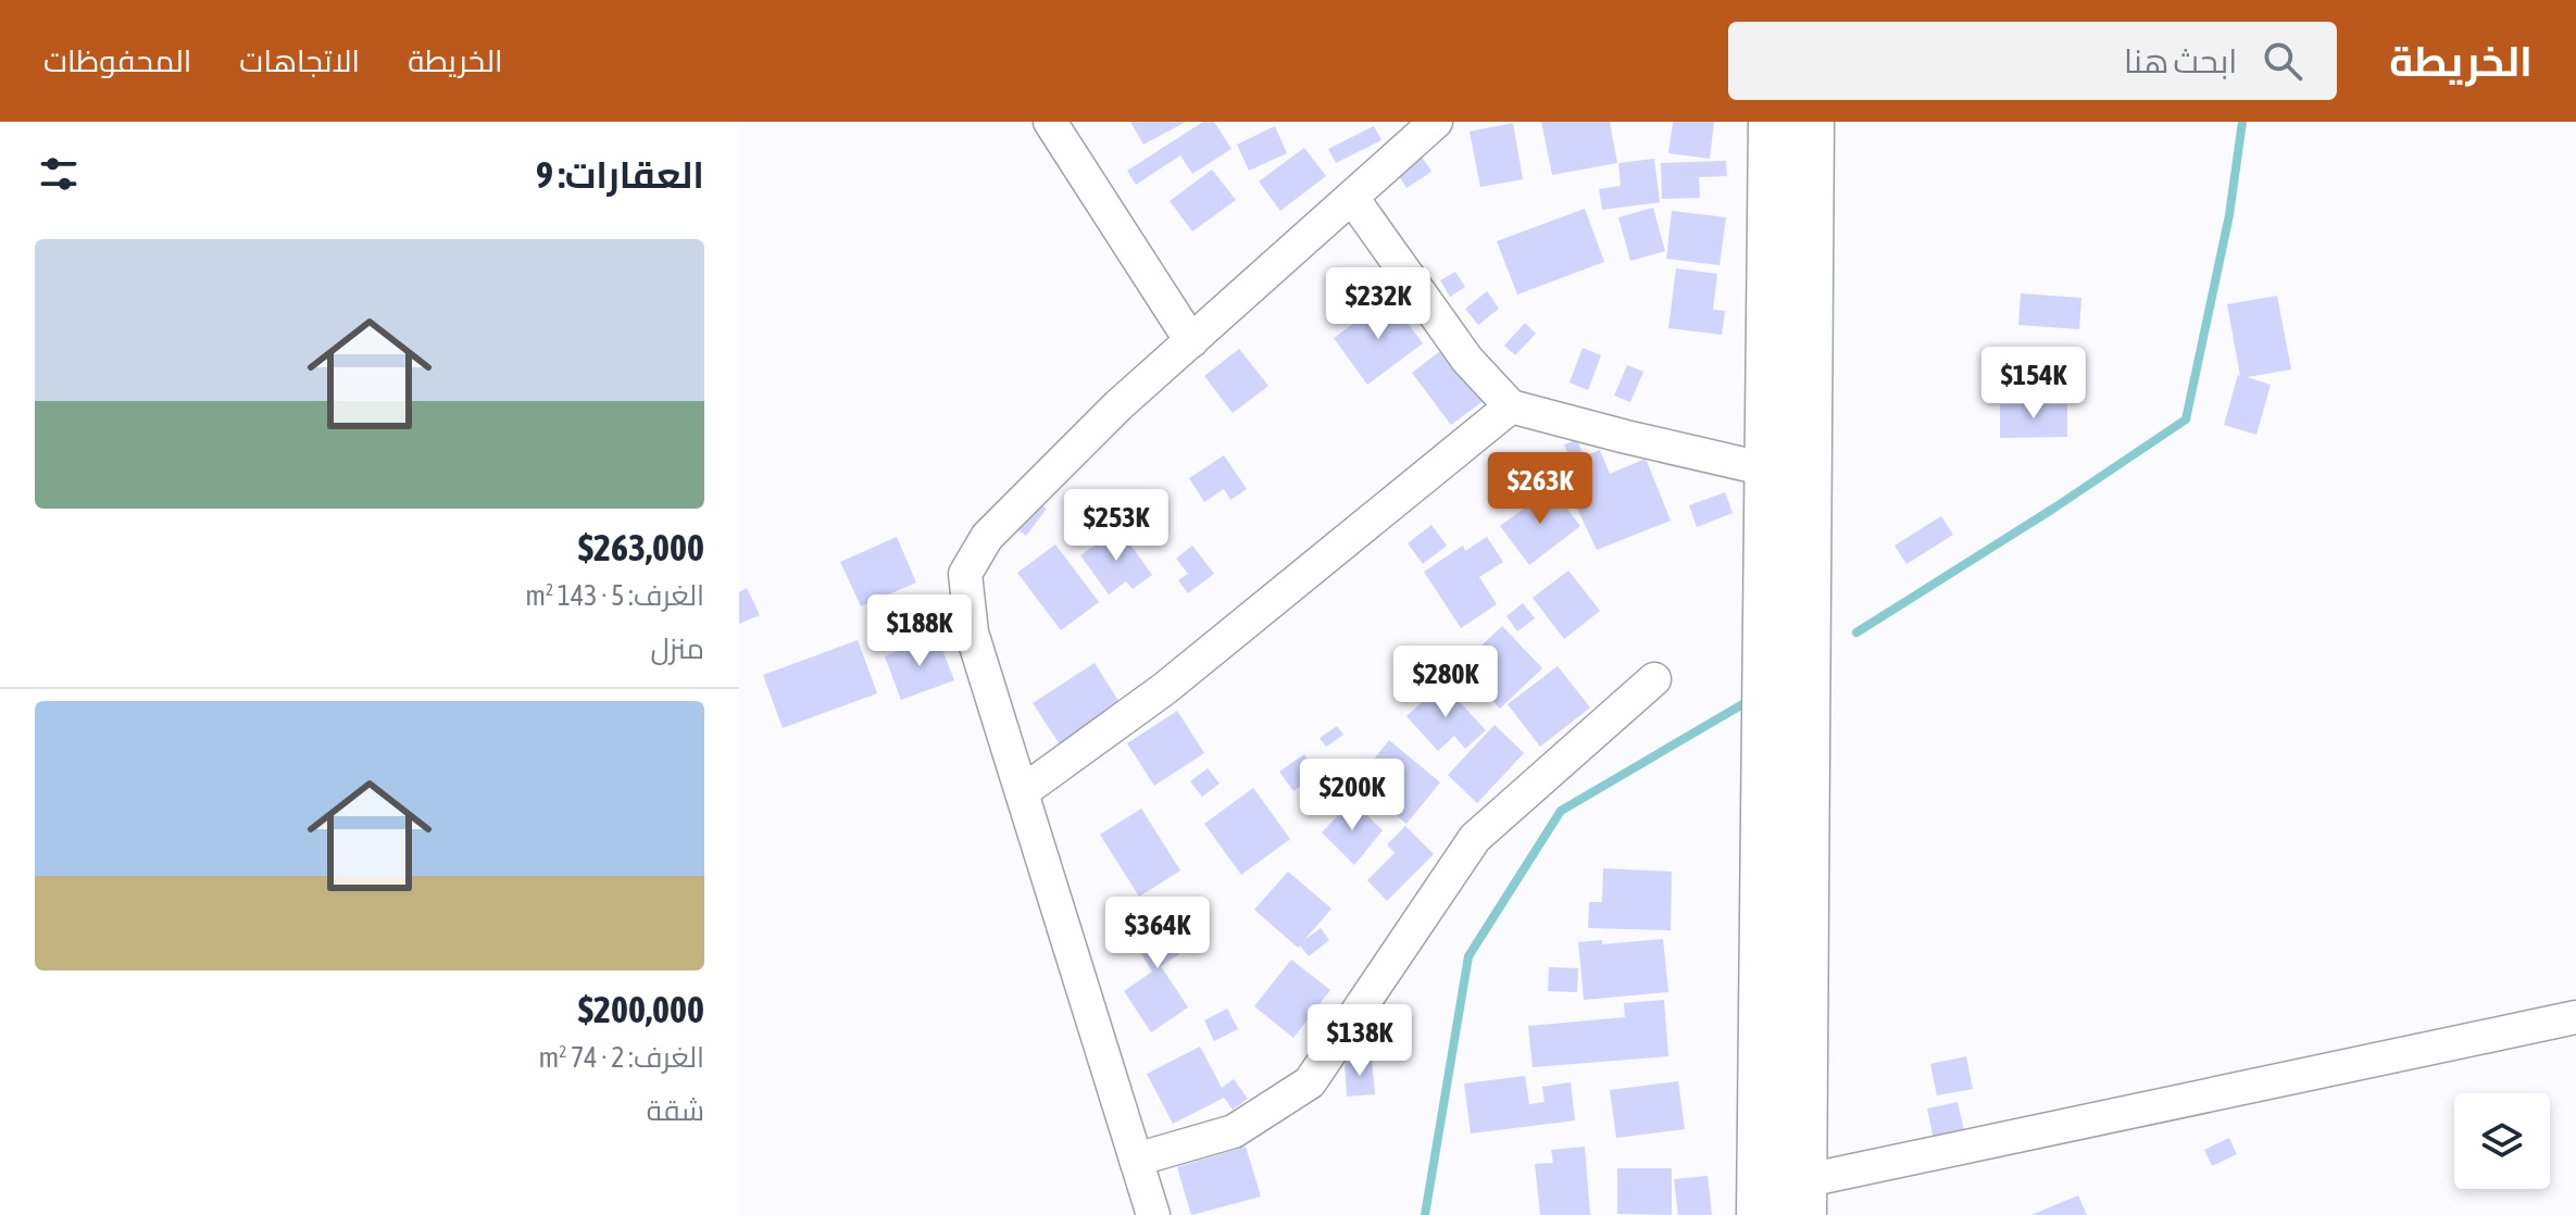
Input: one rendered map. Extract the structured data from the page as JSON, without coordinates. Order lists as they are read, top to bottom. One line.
{"page":{"header":"الخريطة","search":"ابحث هنا","nav":["الخريطة","الاتجاهات","المحفوظات"],"heading":"العقارات: 9","list":[{"name":"$263,000","note":"الغرف: 5 · 143 m² · منزل"},{"name":"$200,000","note":"الغرف: 2 · 74 m² · شقة"}],"price":["$232K","$154K","$263K","$253K","$188K","$280K","$200K","$364K","$138K"]}}
